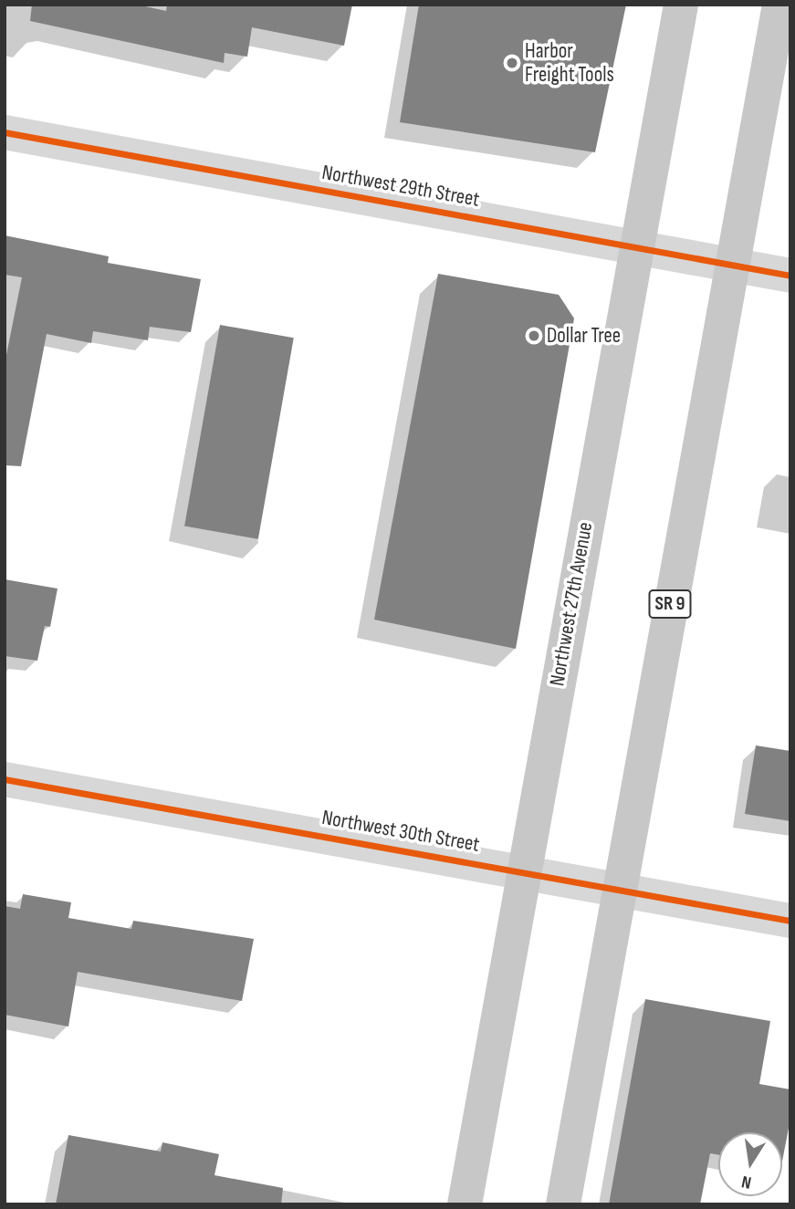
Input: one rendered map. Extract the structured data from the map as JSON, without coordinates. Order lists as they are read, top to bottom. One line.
{"streets":{"highway":["Northwest 27th Avenue","SR 9"],"street":["Northwest 29th Street","Northwest 30th Street"]},"crossings":[["Northwest 29th Street","Northwest 27th Avenue"],["Northwest 29th Street","SR 9"],["Northwest 27th Avenue","Northwest 30th Street"],["SR 9","Northwest 30th Street"]],"places":["Harbor Freight Tools","Dollar Tree"],"north":"bottom"}
